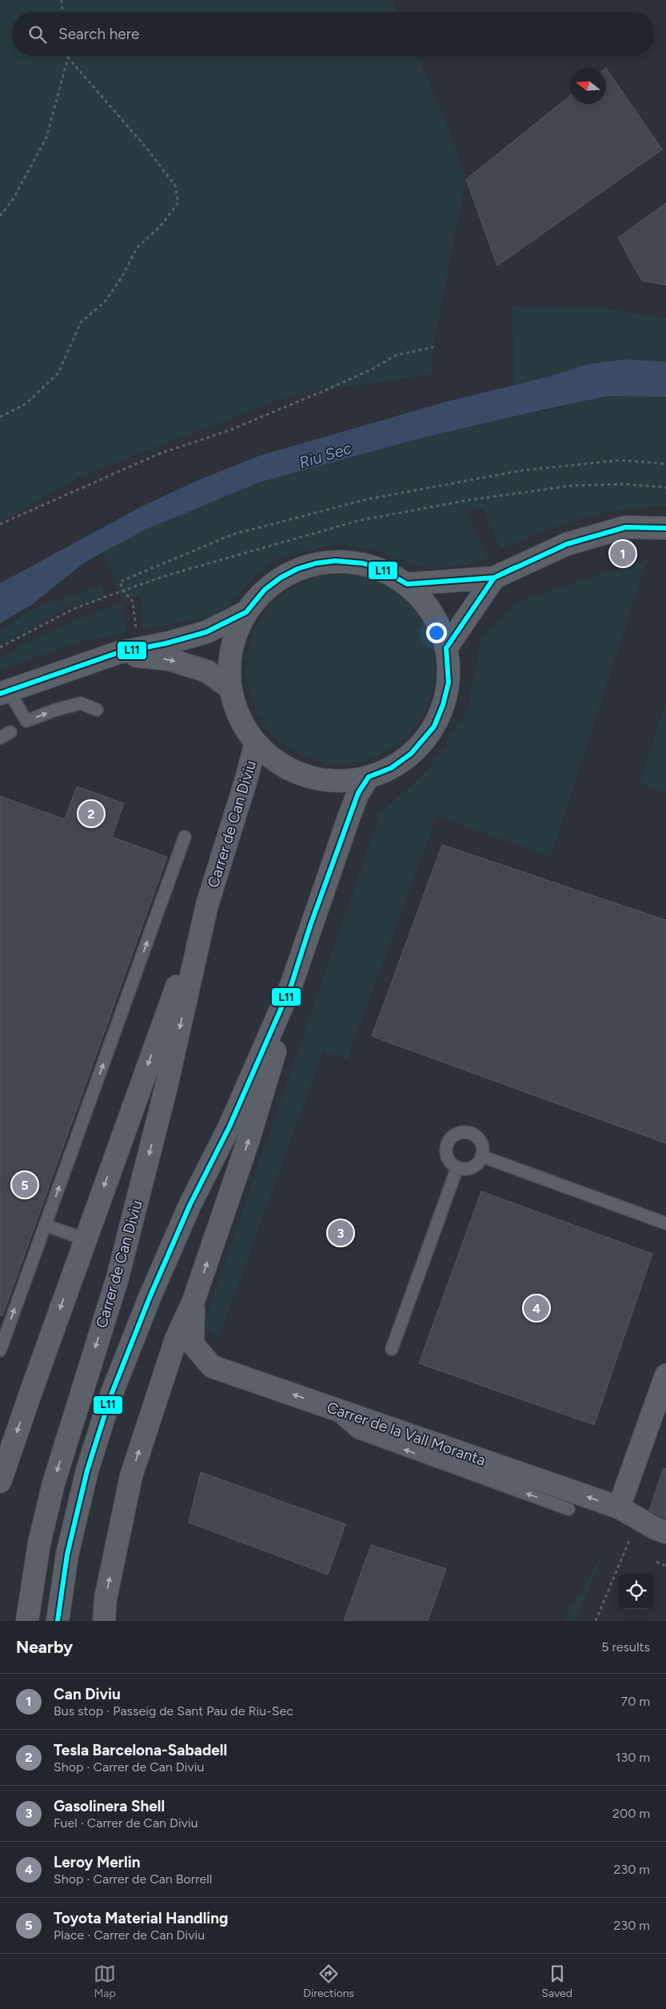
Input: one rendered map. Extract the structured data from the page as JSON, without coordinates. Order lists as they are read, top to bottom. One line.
{"streets":{"street":["Carrer de Can Diviu","Carrer de la Vall Moranta"]},"one_way":["Carrer de la Vall Moranta"],"water":["Riu Sec"],"lines":["transit line L11"],"north":"left","page":{"search":"Search here","pins":["1","2","5","3","4"],"heading":["Nearby","5 results"],"list":[{"mark":"1","name":"Can Diviu","note":"Bus stop · Passeig de Sant Pau de Riu-Sec","value":"70 m"},{"mark":"2","name":"Tesla Barcelona-Sabadell","note":"Shop · Carrer de Can Diviu","value":"130 m"},{"mark":"3","name":"Gasolinera Shell","note":"Fuel · Carrer de Can Diviu","value":"200 m"},{"mark":"4","name":"Leroy Merlin","note":"Shop · Carrer de Can Borrell","value":"230 m"},{"mark":"5","name":"Toyota Material Handling","note":"Place · Carrer de Can Diviu","value":"230 m"}],"nav":["Map","Directions","Saved"]}}
